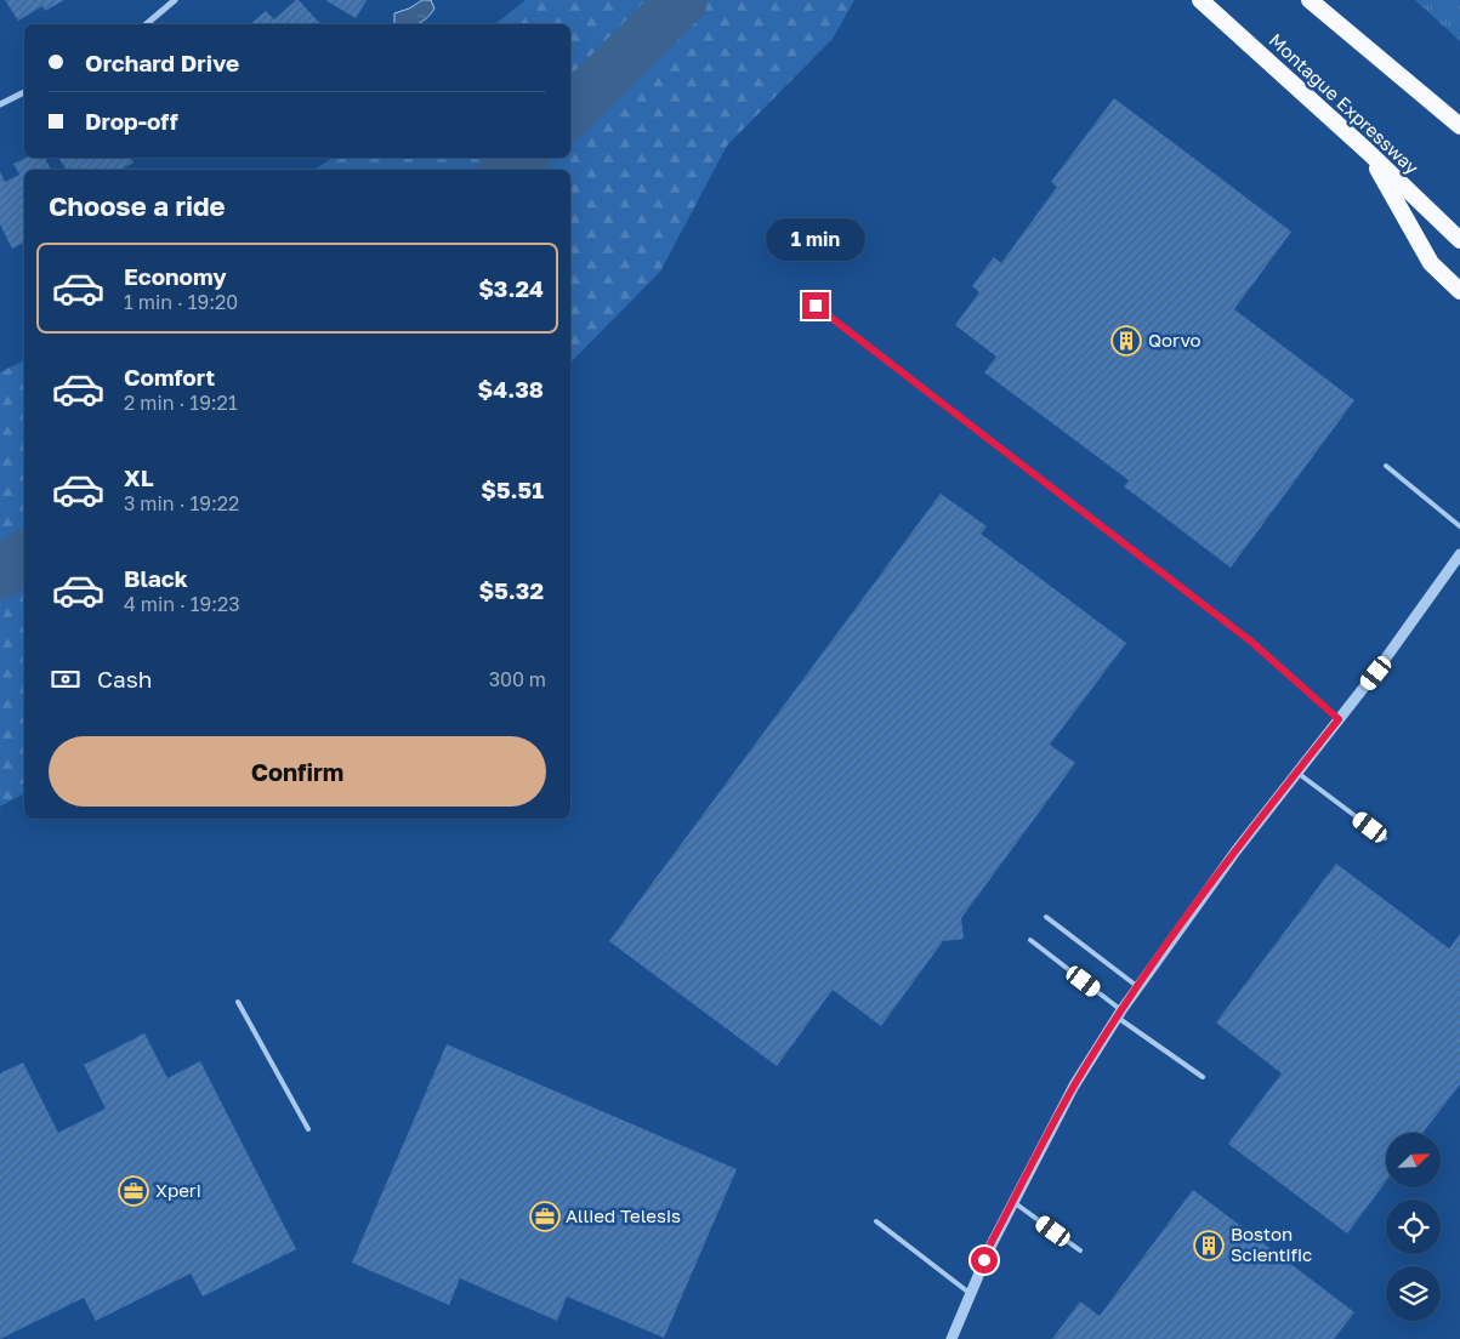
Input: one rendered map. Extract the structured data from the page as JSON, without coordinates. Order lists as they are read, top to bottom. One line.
{"streets":{"highway":["Montague Expressway"]},"places":{"building":["Qorvo","Boston Scientific"],"office":["Xperi","Allied Telesis"]},"north":"top right","page":{"banner":["Orchard Drive","Drop-off"],"heading":"Choose a ride","bubble":"1 min","list":[{"name":"Economy","note":"1 min · 19:20","value":"$3.24"},{"name":"Comfort","note":"2 min · 19:21","value":"$4.38"},{"name":"XL","note":"3 min · 19:22","value":"$5.51"},{"name":"Black","note":"4 min · 19:23","value":"$5.32"}],"pay":["Cash","300 m"],"buttons":"Confirm"}}
